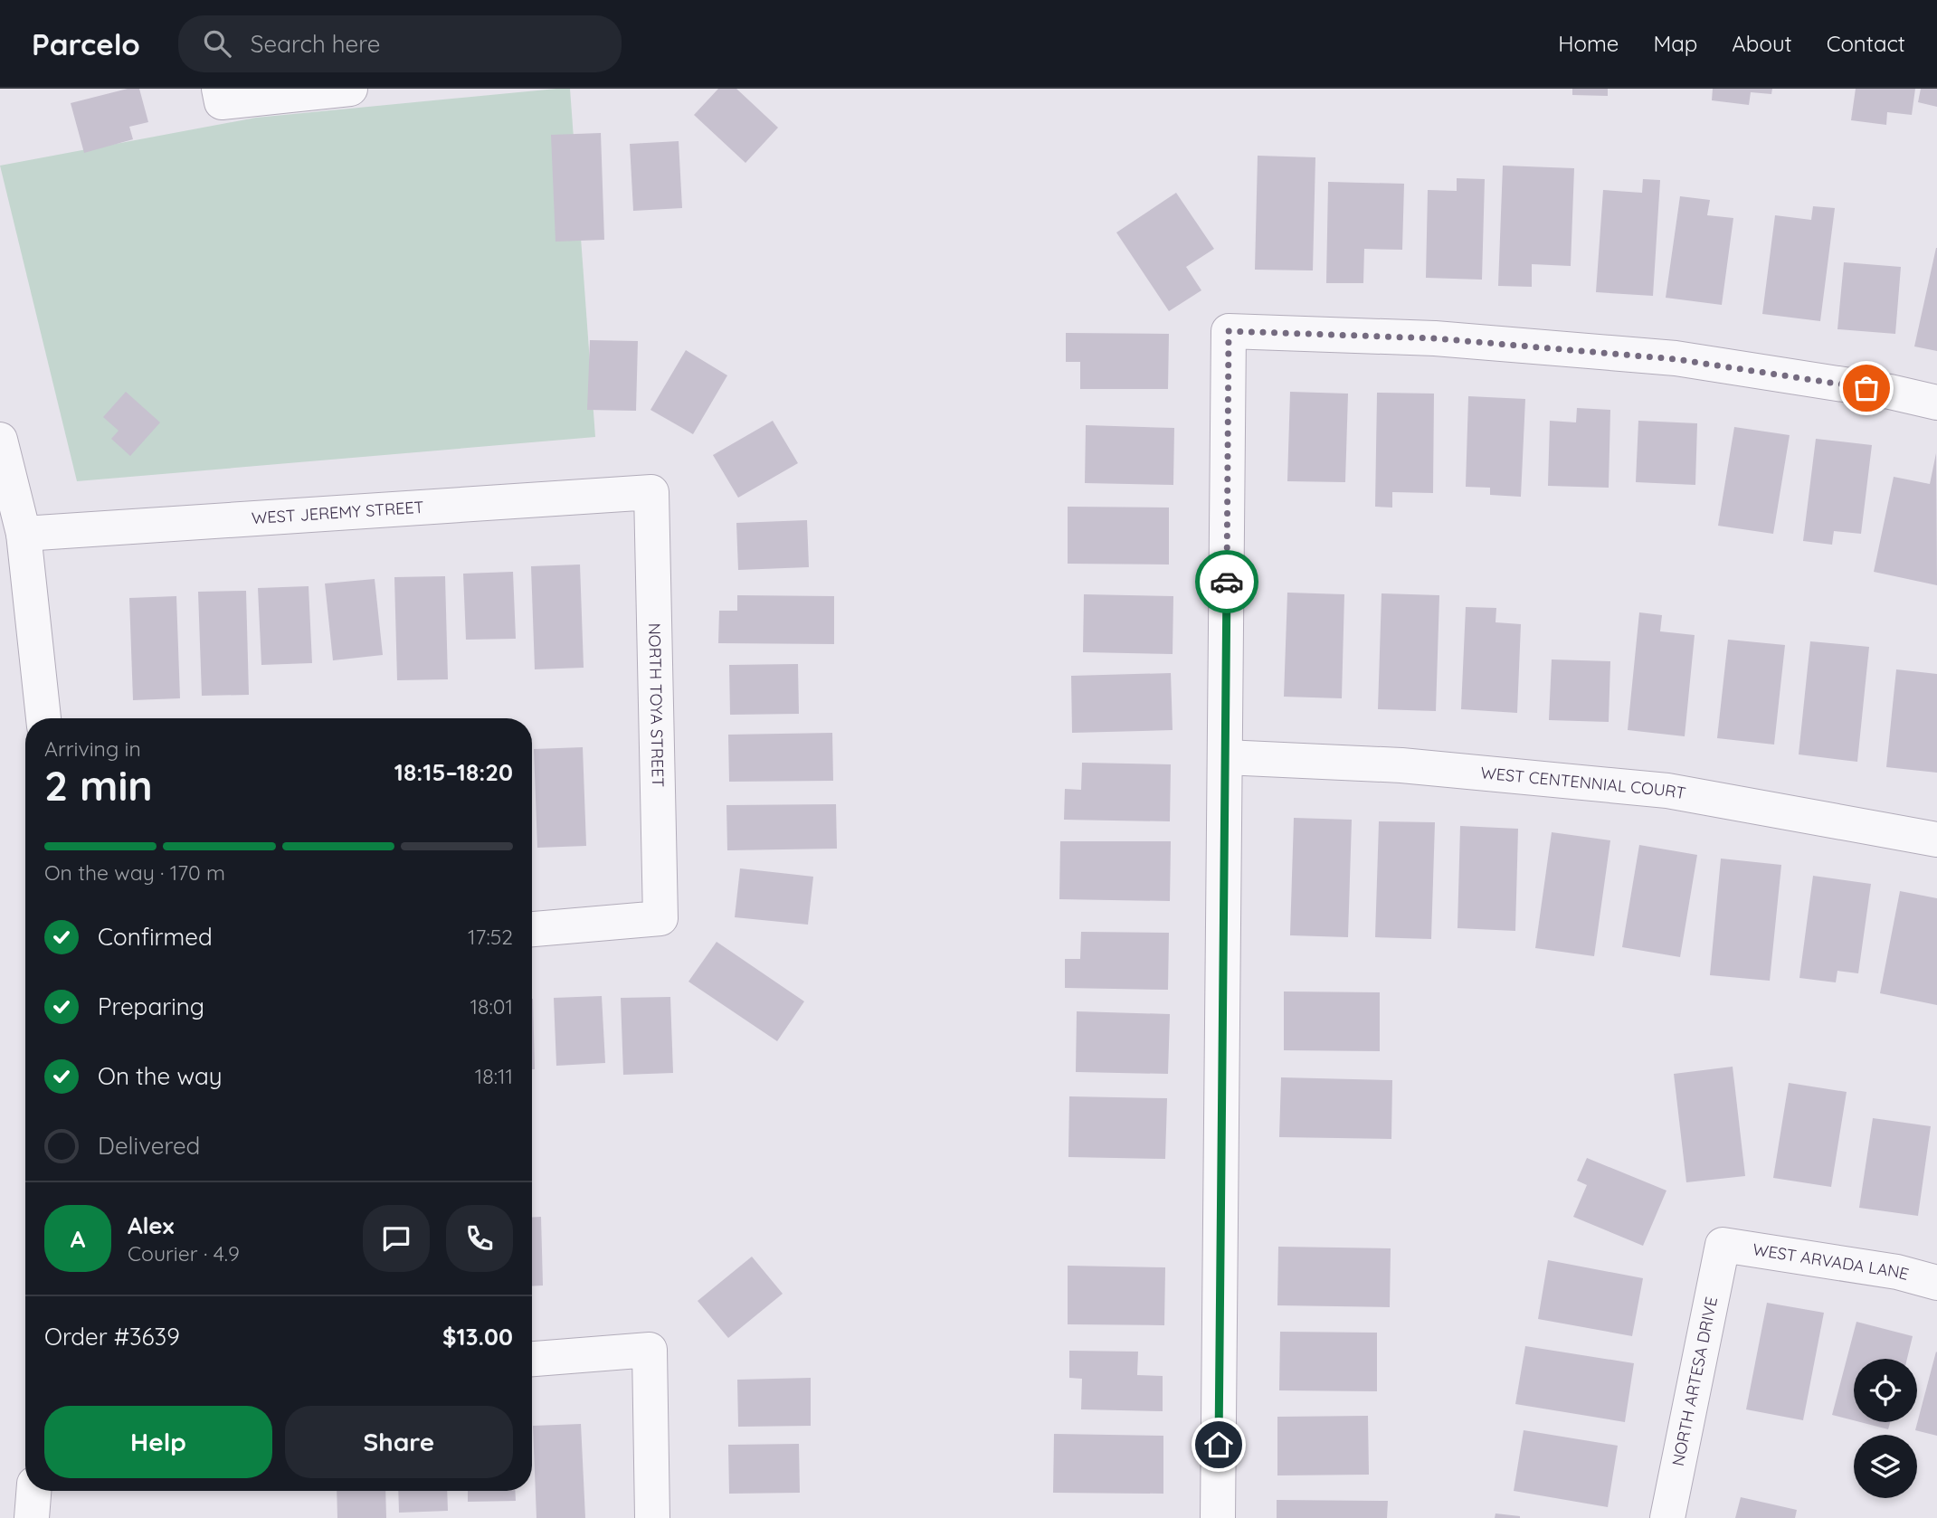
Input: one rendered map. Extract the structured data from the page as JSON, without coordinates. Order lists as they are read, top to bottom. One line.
{"streets":{"street":["WEST JEREMY STREET","NORTH TOYA STREET","WEST CENTENNIAL COURT","WEST ARVADA LANE","NORTH ARTESA DRIVE"]},"crossings":[["WEST JEREMY STREET","NORTH TOYA STREET"],["WEST ARVADA LANE","NORTH ARTESA DRIVE"]],"page":{"header":"Parcelo","search":"Search here","nav":["Home","Map","About","Contact"],"heading":["2 min","Arriving in","18:15–18:20"],"panel":["Alex","Courier · 4.9","Order #3639","$13.00"],"bar":"On the way · 170 m","list":[["Confirmed","17:52"],["Preparing","18:01"],["On the way","18:11"],"Delivered"],"round":"A","buttons":["Help","Share"]}}
